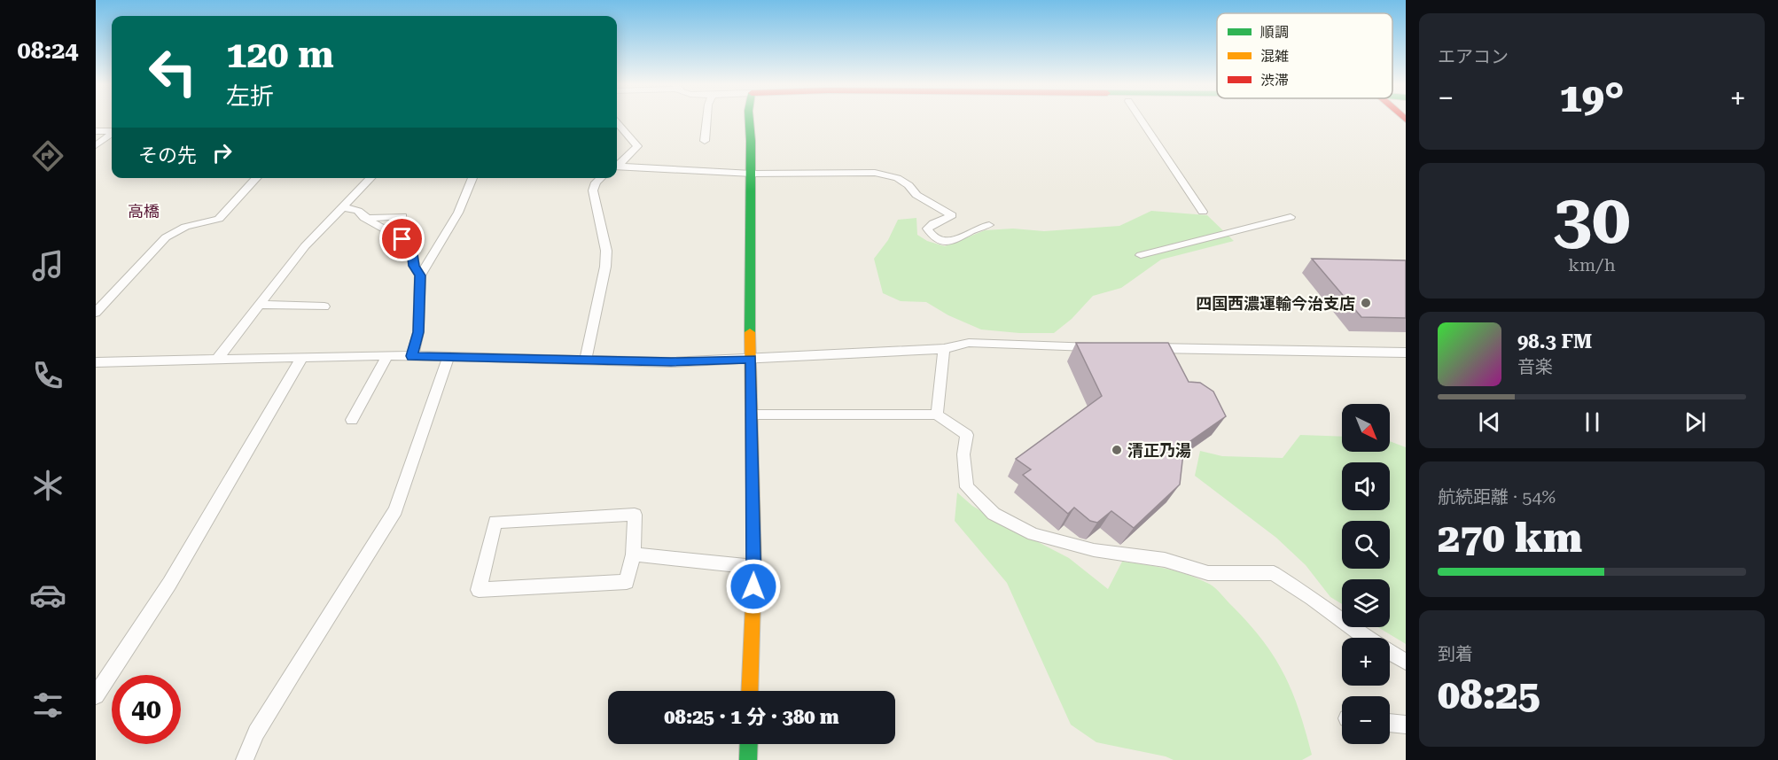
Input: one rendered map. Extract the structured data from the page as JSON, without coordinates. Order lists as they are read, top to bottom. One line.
{"districts":["高橋"],"places":["四国西濃運輸今治支店","清正乃湯"],"legend":["順調","混雑","渋滞"],"north":"bottom right","page":{"tabs":"08:24","tile":["エアコン",["30","km/h"],["航続距離 · 54%","270 km"],["到着","08:25"]],"turn":["120 m","左折"],"heat":["−","19°","+"],"then":"その先","song":["98.3 FM","音楽"],"map_buttons":["+","−"],"limit":"40","trip":"08:25 · 1 分 · 380 m"}}
